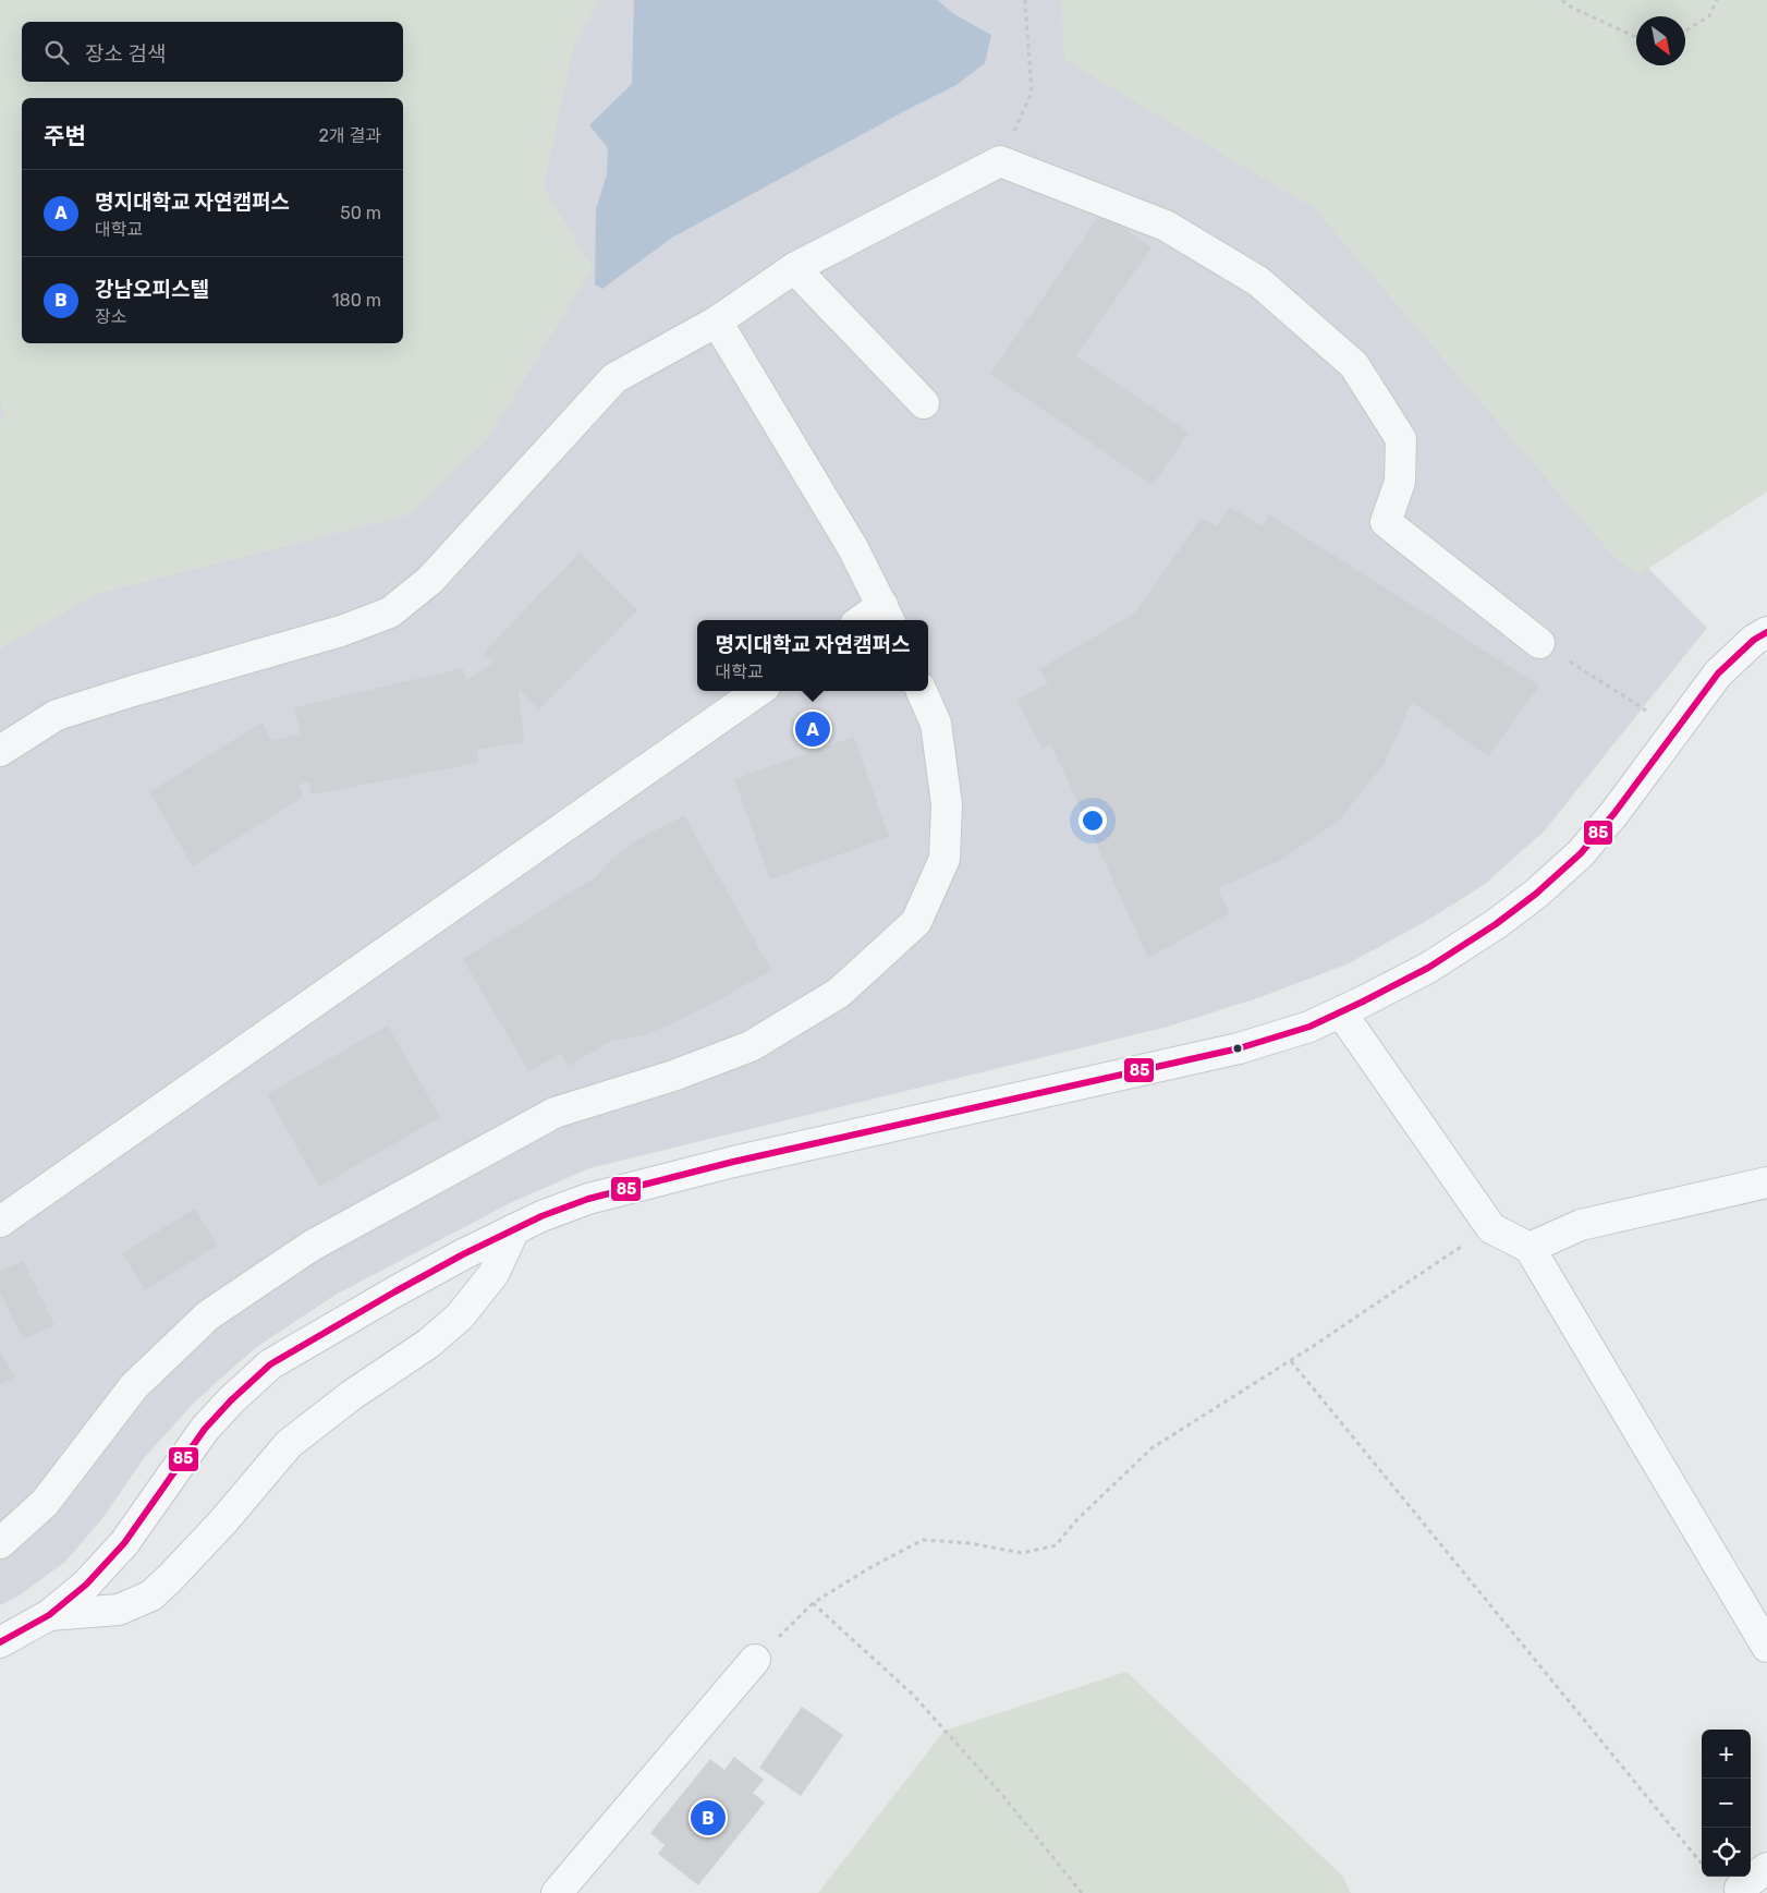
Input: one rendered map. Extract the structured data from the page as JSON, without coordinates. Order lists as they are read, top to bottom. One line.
{"lines":["transit line 85"],"north":"bottom right","page":{"search":"장소 검색","heading":["주변","2개 결과"],"list":[{"mark":"A","name":"명지대학교 자연캠퍼스","note":"대학교","value":"50 m"},{"mark":"B","name":"강남오피스텔","note":"장소","value":"180 m"}],"popup":["명지대학교 자연캠퍼스","대학교"],"pins":["A","B"],"map_buttons":["+","−"]}}
